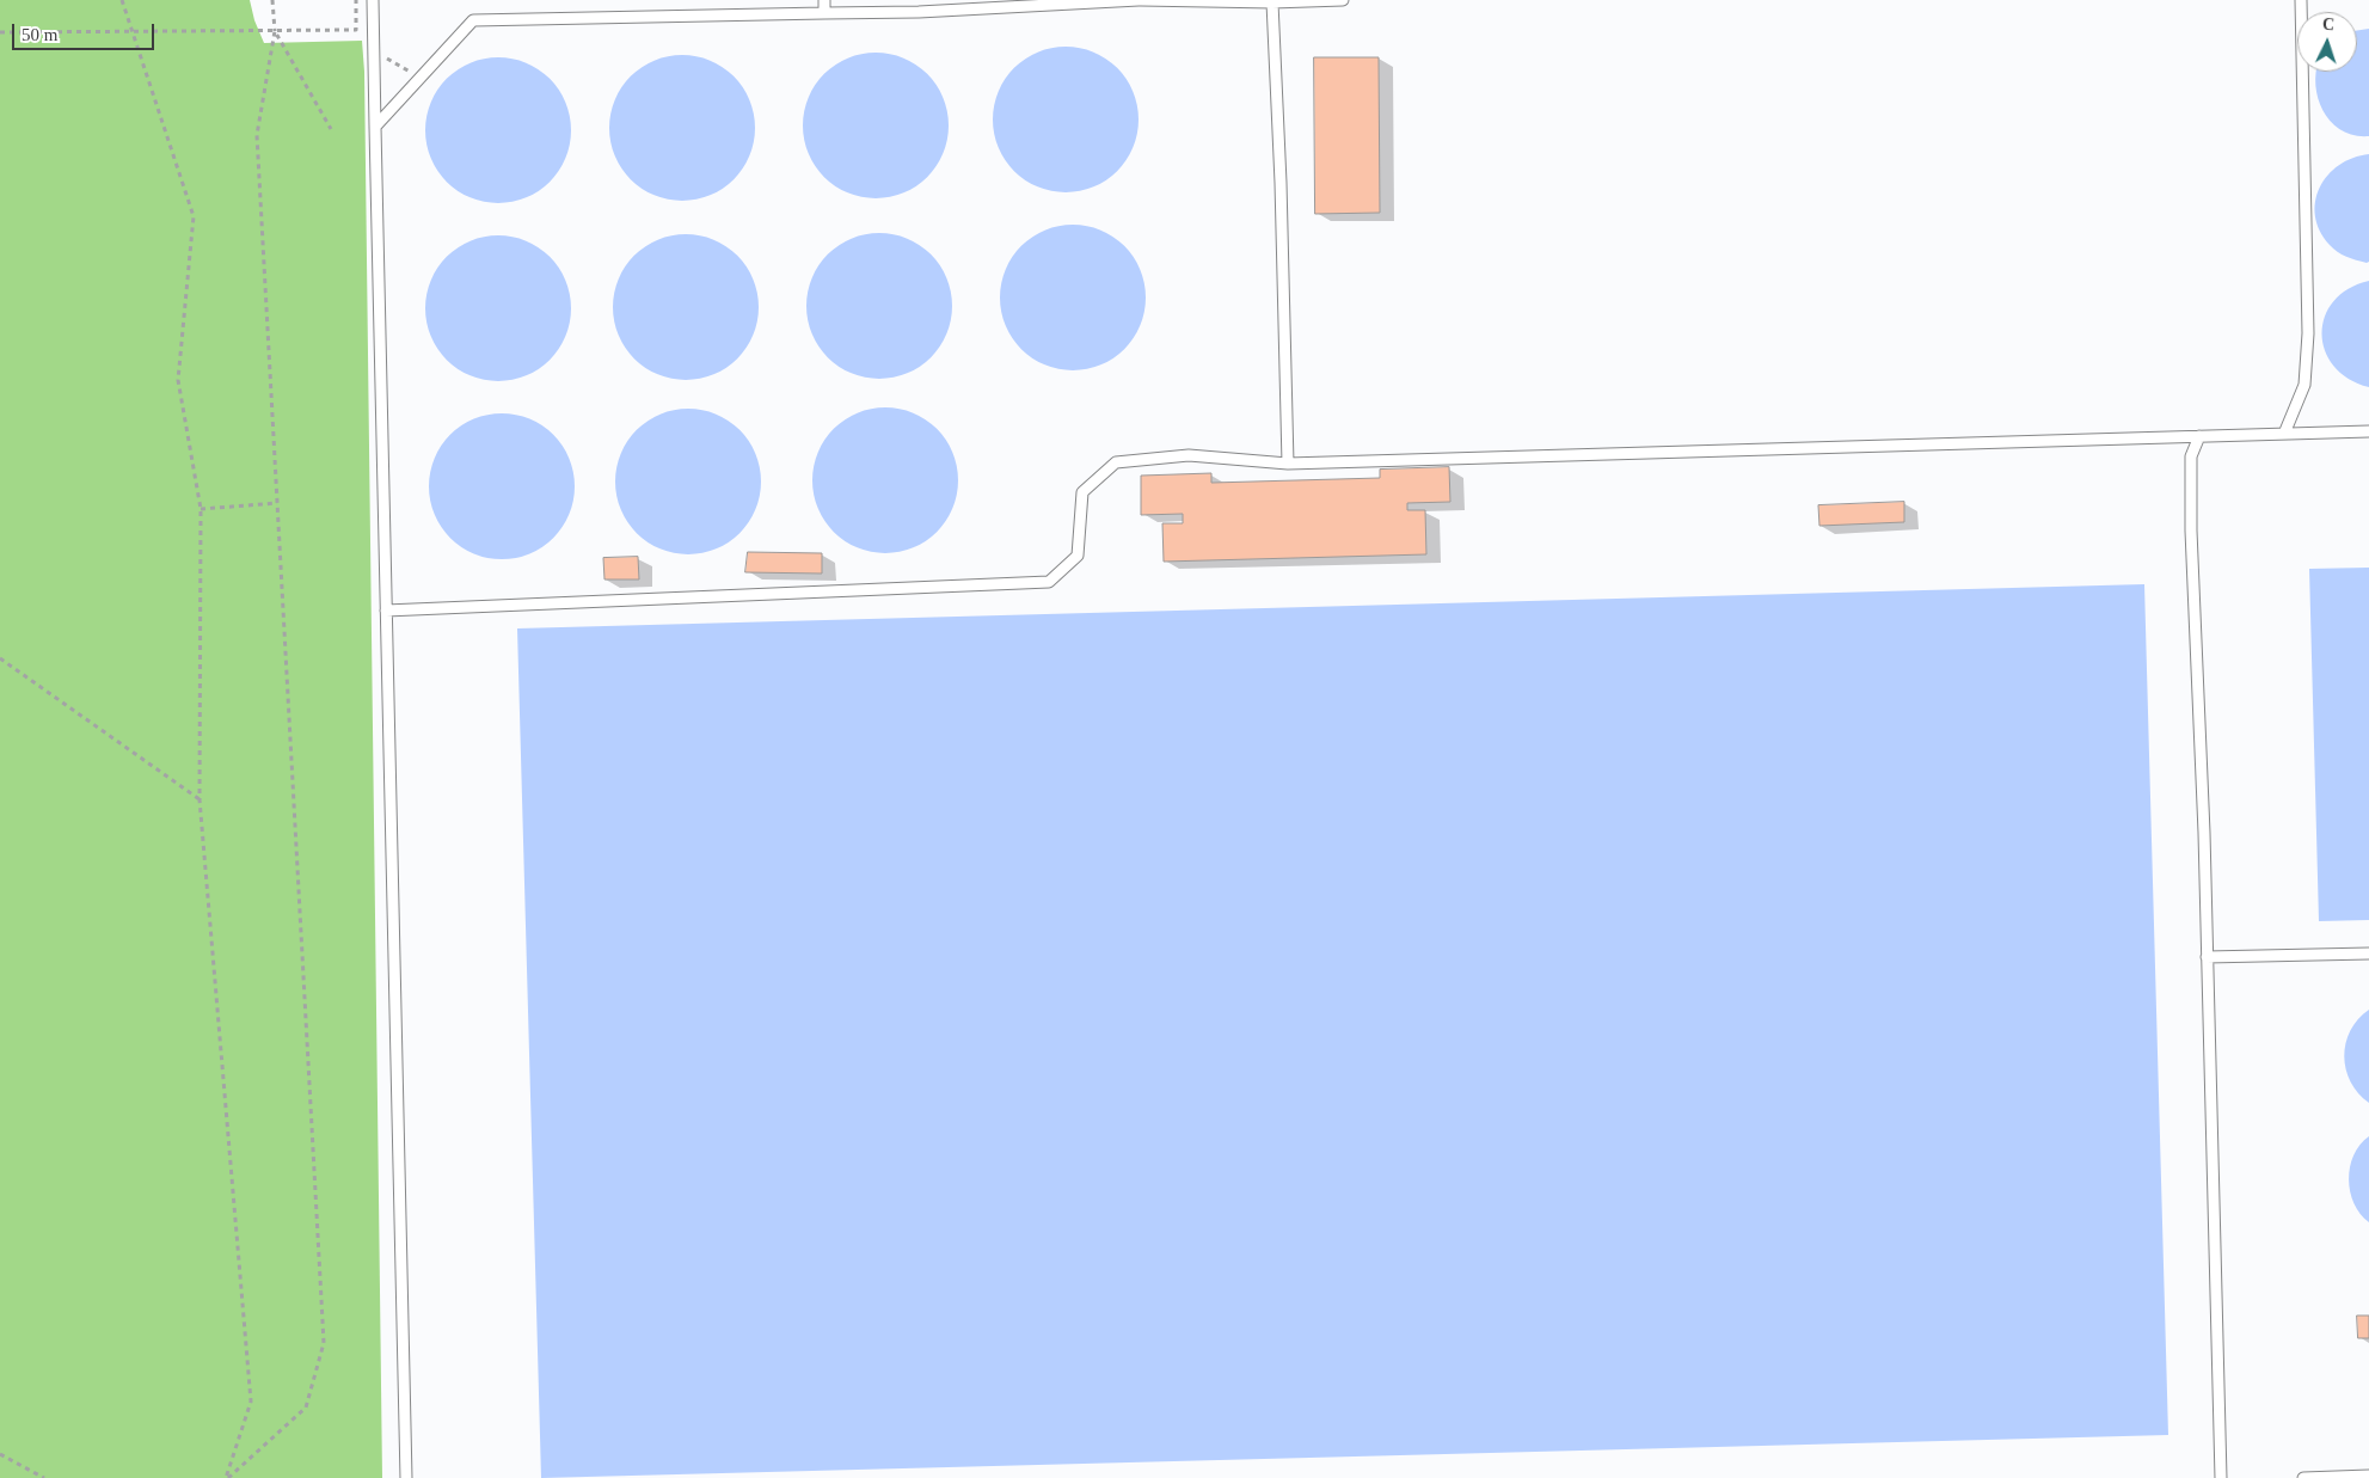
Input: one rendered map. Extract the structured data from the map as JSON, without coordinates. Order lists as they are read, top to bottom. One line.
{"scale_bar":"50 m","north":"top"}
